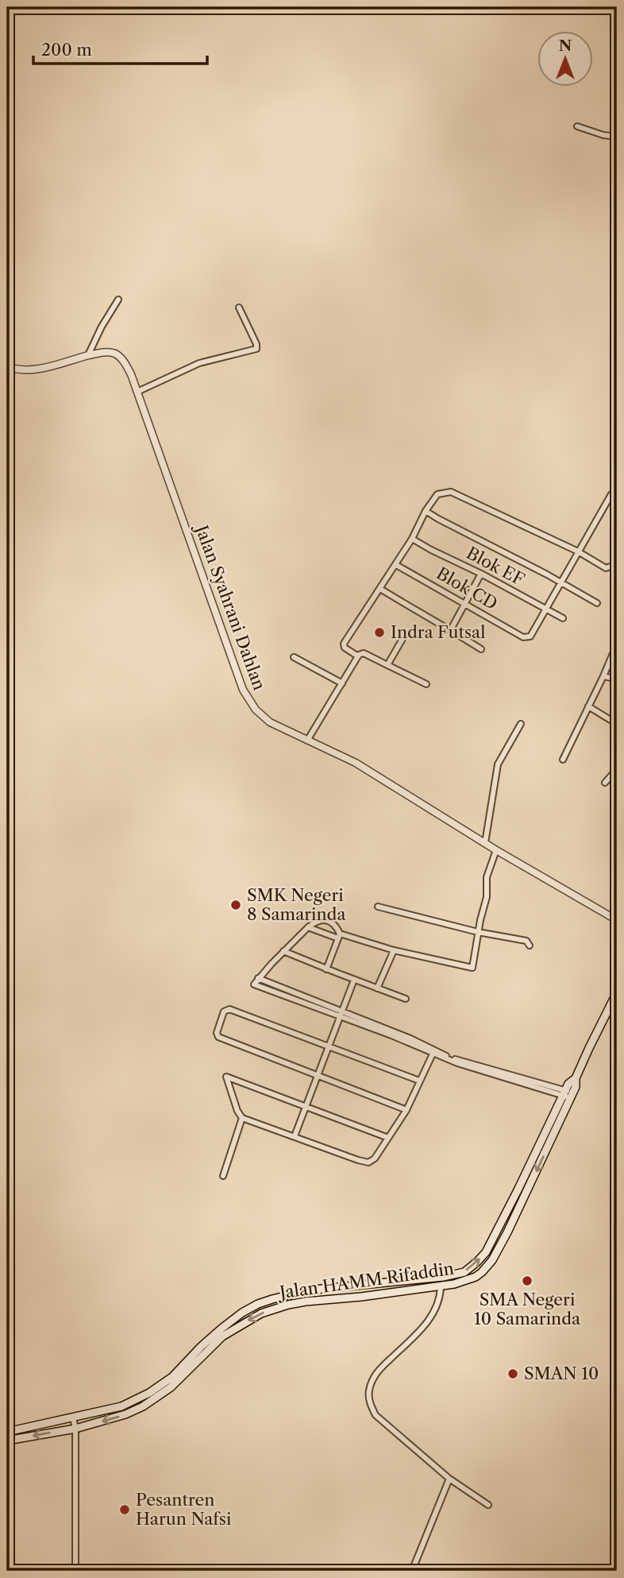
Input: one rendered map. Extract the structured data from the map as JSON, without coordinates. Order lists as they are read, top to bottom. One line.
{"streets":{"main road":["Jalan HAMM Rifaddin"],"street":["Blok EF","Blok CD","Jalan Syahrani Dahlan"]},"crossings":[["Blok EF","Blok CD"]],"places":["Indra Futsal","SMK Negeri 8 Samarinda","SMA Negeri 10 Samarinda","SMAN 10","Pesantren Harun Nafsi"],"scale_bar":"200 m","north":"top"}
